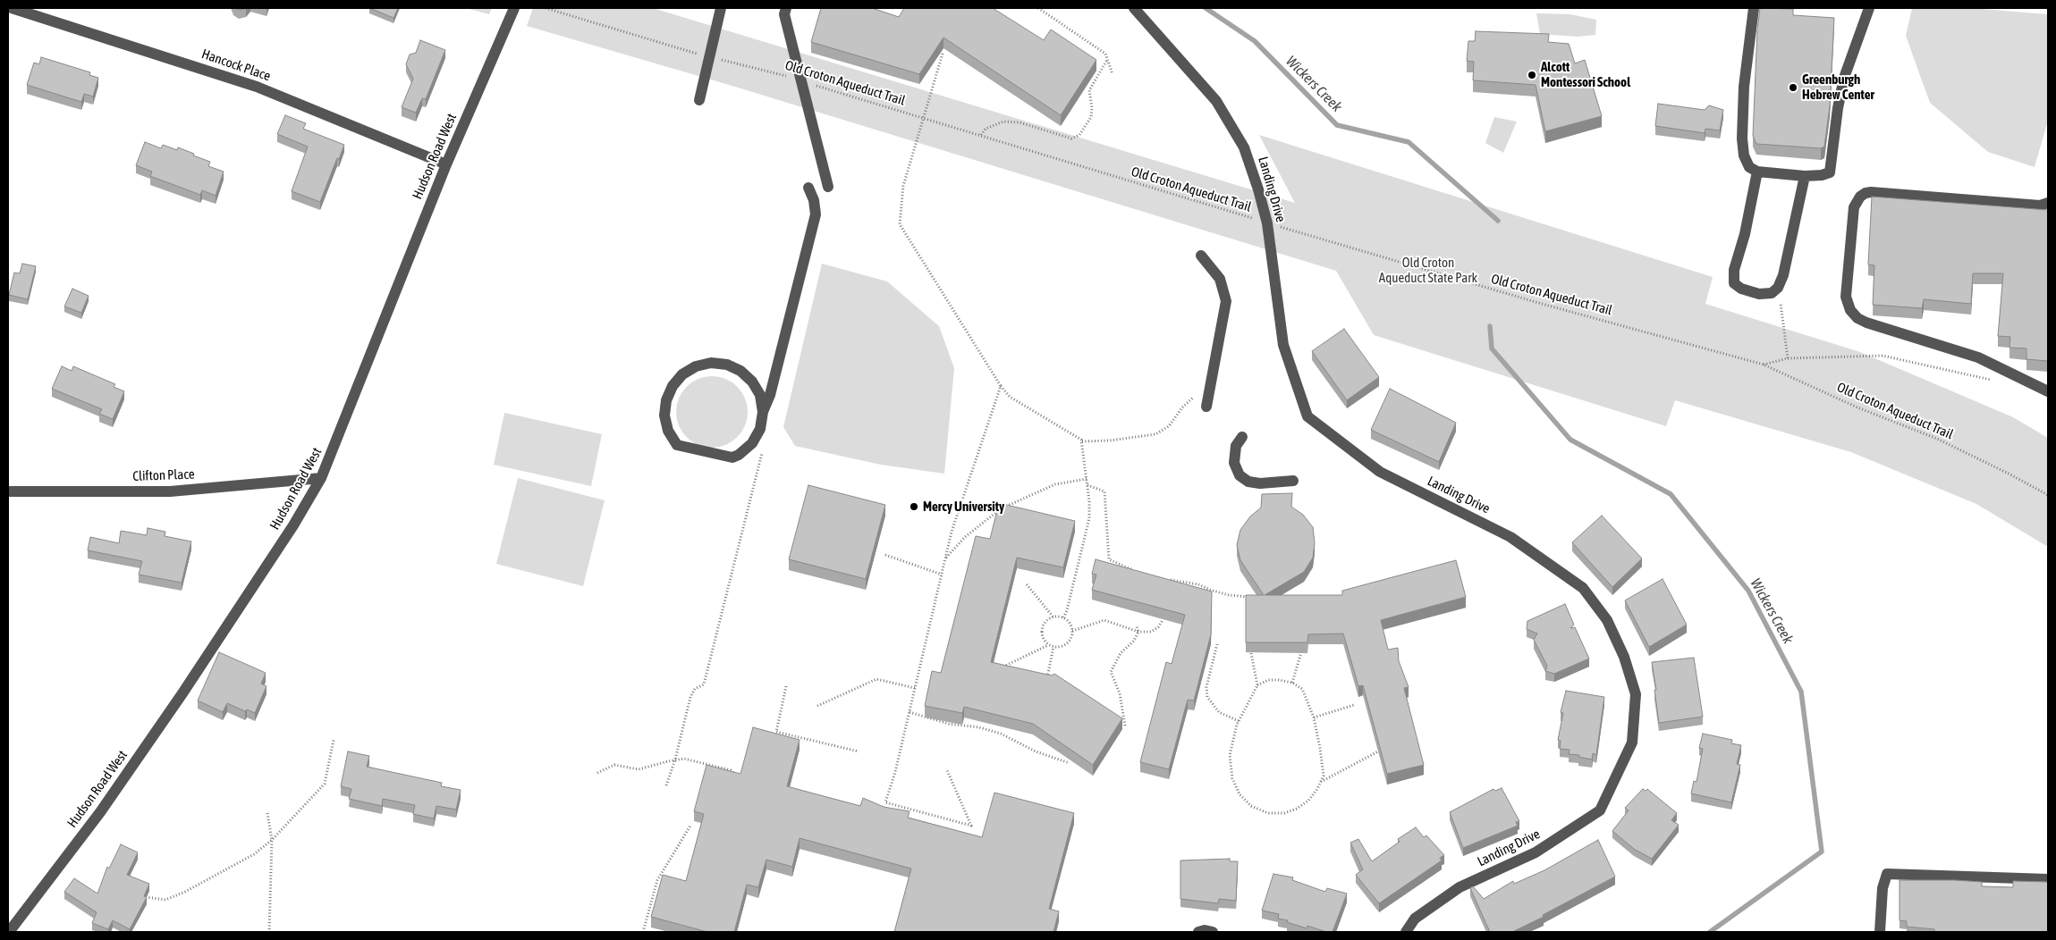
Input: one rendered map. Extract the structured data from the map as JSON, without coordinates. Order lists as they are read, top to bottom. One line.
{"streets":{"street":["Hancock Place","Hudson Road West","Landing Drive","Clifton Place"],"path":["Old Croton Aqueduct Trail"]},"crossings":[["Hancock Place","Hudson Road West"],["Old Croton Aqueduct Trail","Landing Drive"],["Hudson Road West","Clifton Place"]],"water":["Wickers Creek"],"parks":["Old Croton Aqueduct State Park"],"places":["Alcott Montessori School","Greenburgh Hebrew Center","Mercy University"]}
